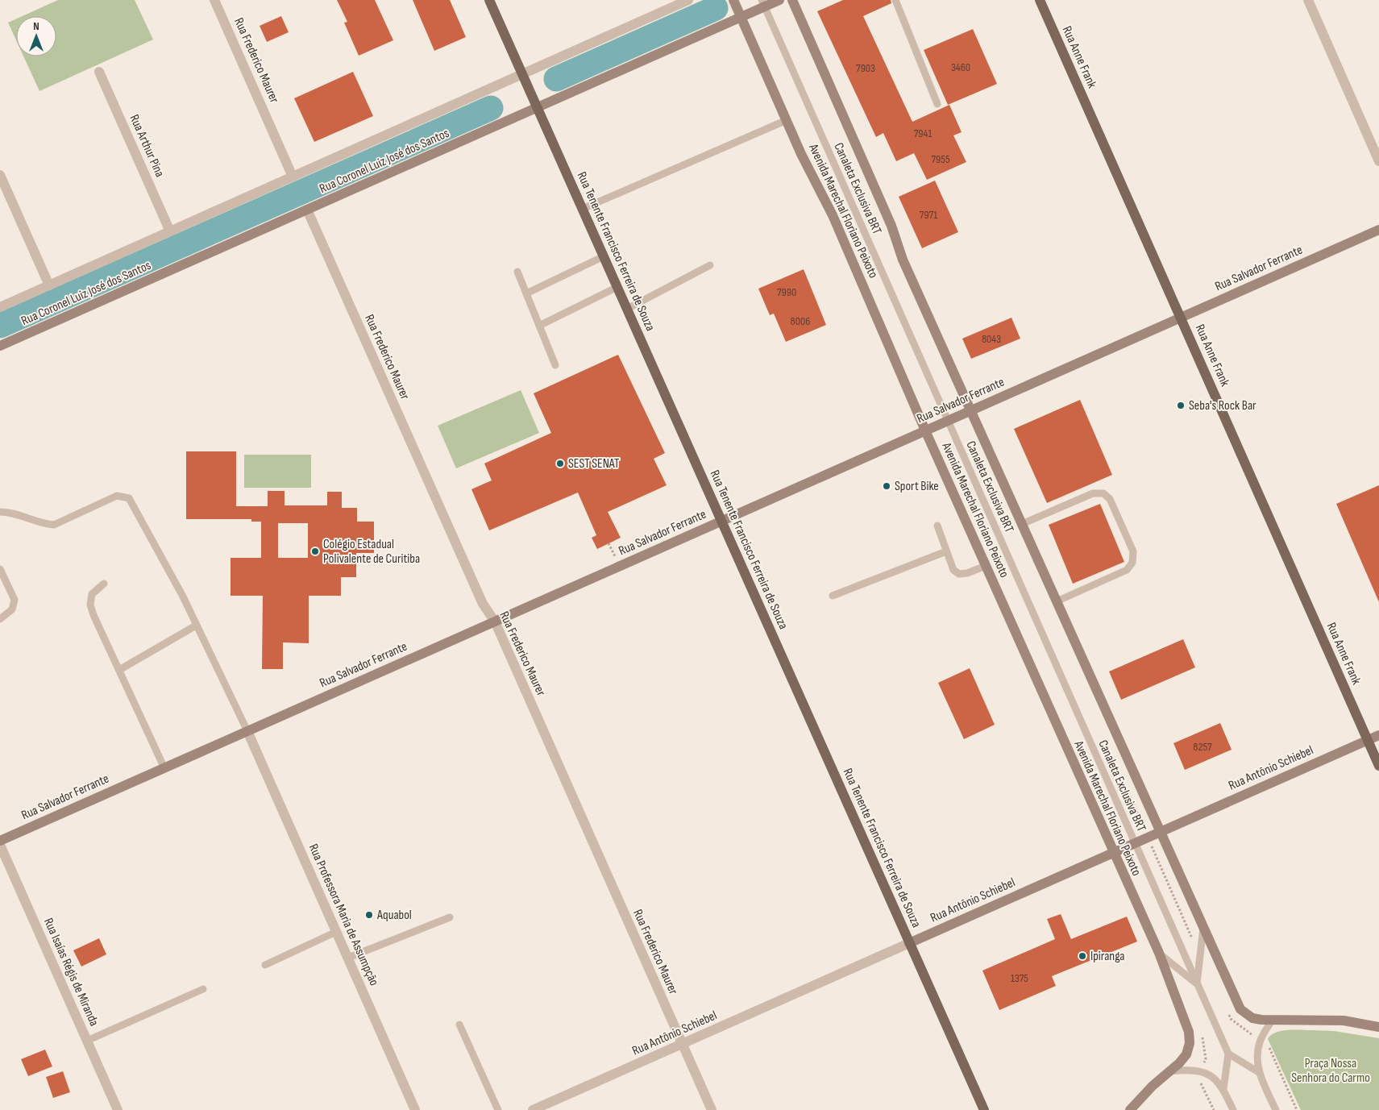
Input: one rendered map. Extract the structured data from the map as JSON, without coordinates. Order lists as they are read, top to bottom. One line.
{"streets":{"main road":["Rua Anne Frank","Rua Tenente Francisco Ferreira de Souza"],"street":["Rua Frederico Maurer","Rua Arthur Pina","Rua Coronel Luiz José dos Santos","Avenida Marechal Floriano Peixoto","Rua Salvador Ferrante","Rua Antônio Schiebel","Rua Professora Maria de Assumpção","Rua Isaías Régis de Miranda"],"lane":["Canaleta Exclusiva BRT"]},"crossings":[["Rua Anne Frank","Rua Salvador Ferrante"],["Rua Anne Frank","Rua Antônio Schiebel"],["Rua Frederico Maurer","Rua Coronel Luiz José dos Santos"],["Rua Frederico Maurer","Rua Salvador Ferrante"],["Rua Frederico Maurer","Rua Antônio Schiebel"],["Rua Arthur Pina","Rua Coronel Luiz José dos Santos"],["Rua Coronel Luiz José dos Santos","Canaleta Exclusiva BRT"],["Rua Coronel Luiz José dos Santos","Avenida Marechal Floriano Peixoto"],["Rua Coronel Luiz José dos Santos","Rua Tenente Francisco Ferreira de Souza"],["Canaleta Exclusiva BRT","Avenida Marechal Floriano Peixoto"],["Canaleta Exclusiva BRT","Rua Salvador Ferrante"],["Canaleta Exclusiva BRT","Rua Antônio Schiebel"],["Avenida Marechal Floriano Peixoto","Rua Salvador Ferrante"],["Avenida Marechal Floriano Peixoto","Rua Antônio Schiebel"],["Rua Tenente Francisco Ferreira de Souza","Rua Salvador Ferrante"],["Rua Tenente Francisco Ferreira de Souza","Rua Antônio Schiebel"],["Rua Salvador Ferrante","Rua Professora Maria de Assumpção"]],"parks":["Praça Nossa Senhora do Carmo"],"places":["Seba's Rock Bar","SEST SENAT","Sport Bike","Colégio Estadual Polivalente de Curitiba","Aquabol","Ipiranga"],"house_numbers":["3460","7903","7941","7955","7971","7990","8006","8043","8257","1375"],"north":"top"}
